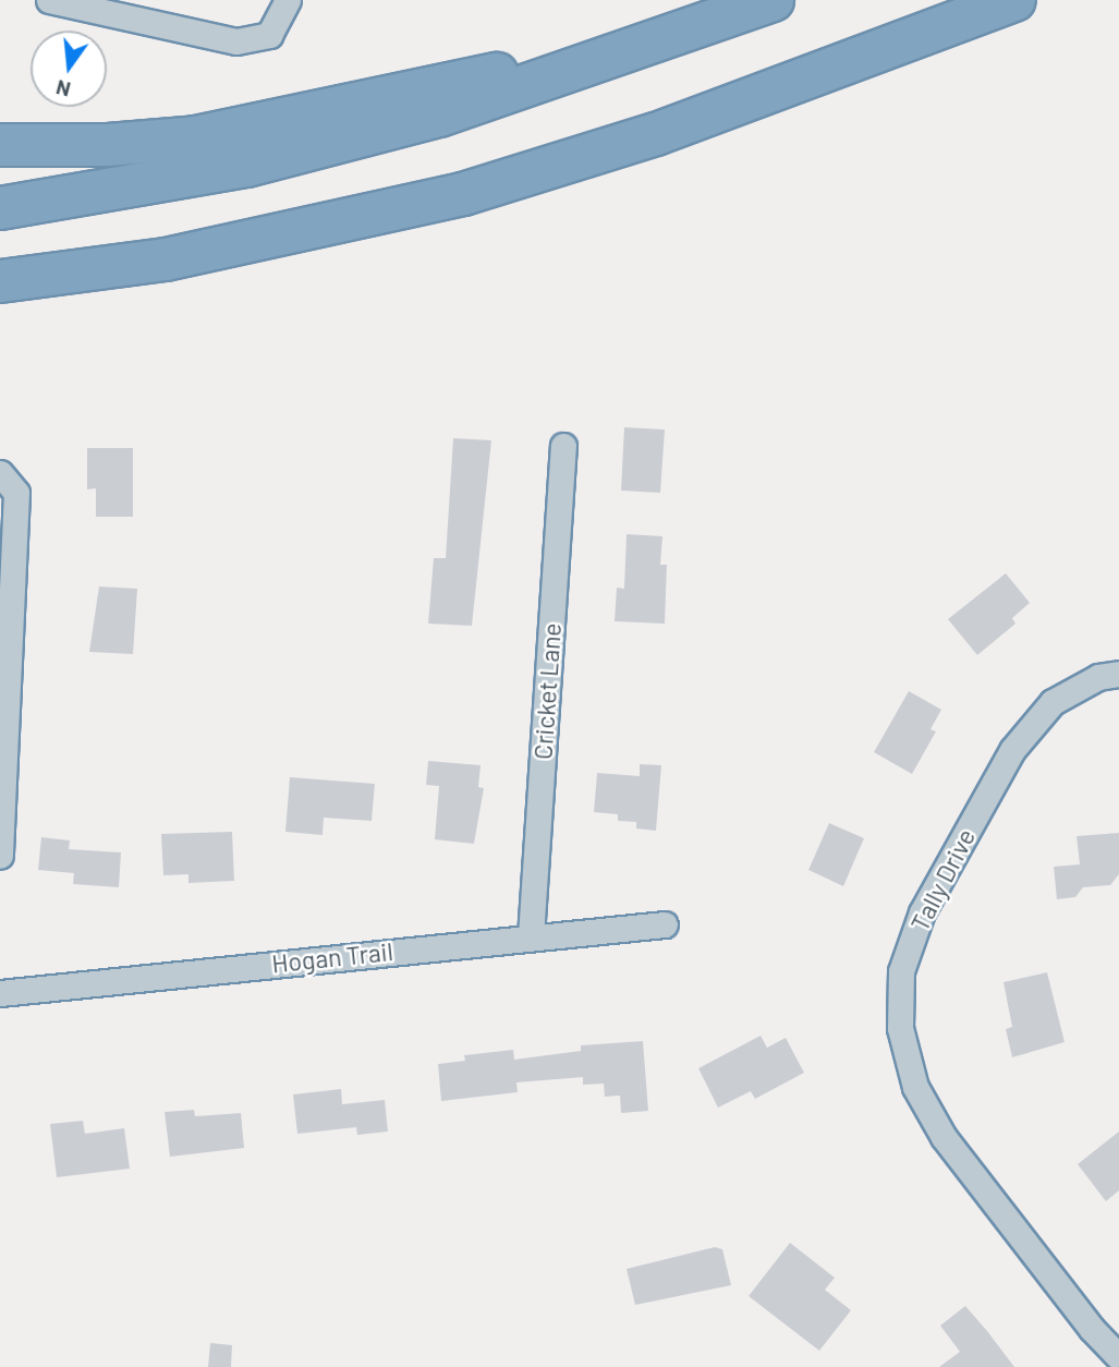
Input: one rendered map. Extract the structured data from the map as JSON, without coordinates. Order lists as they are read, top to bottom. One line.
{"streets":{"street":["Cricket Lane","Tally Drive","Hogan Trail"]},"crossings":[["Cricket Lane","Hogan Trail"]],"north":"bottom"}
